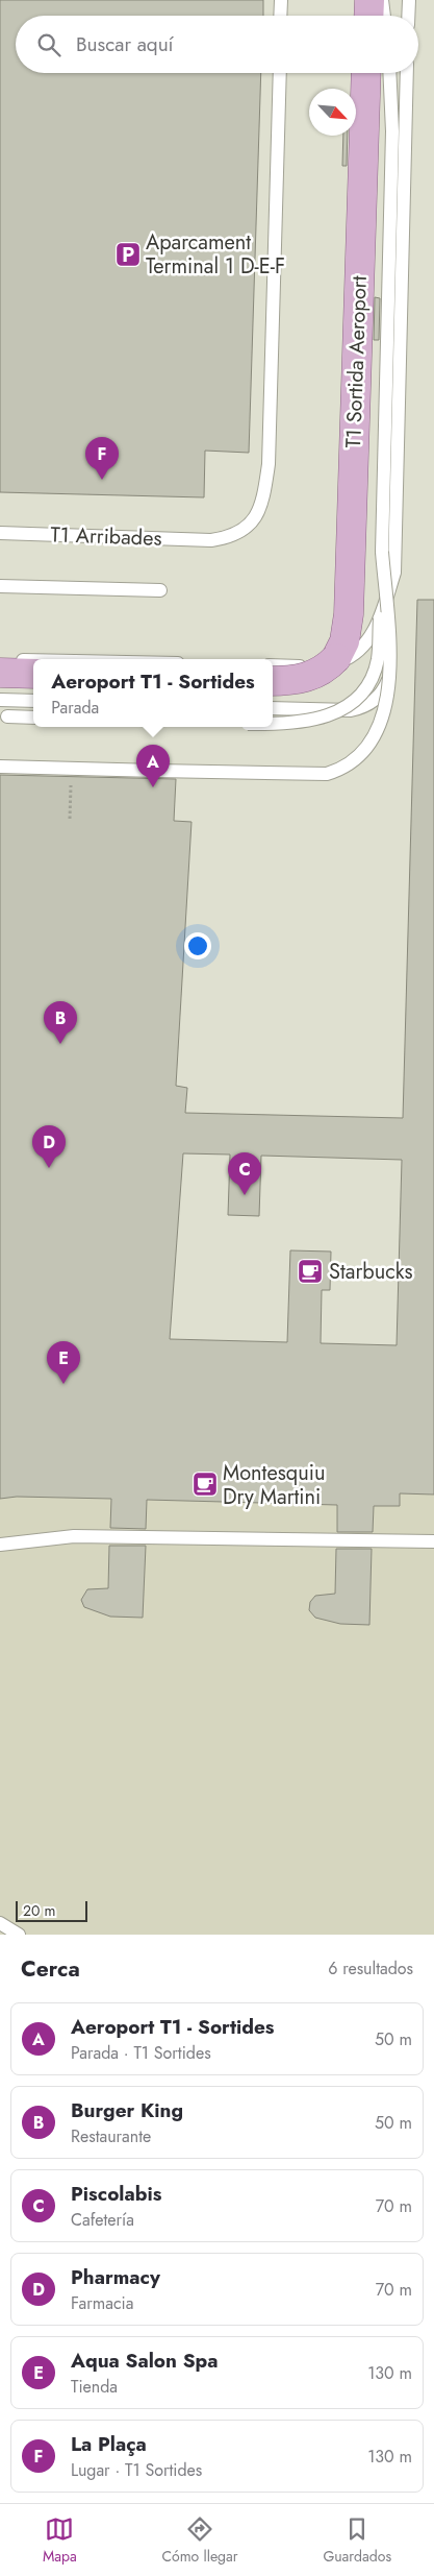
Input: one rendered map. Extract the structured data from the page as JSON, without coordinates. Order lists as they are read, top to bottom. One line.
{"streets":{"main road":["T1 Sortida Aeroport"],"lane":["T1 Arribades"]},"places":{"parking":["Aparcament Terminal 1 D-E-F"],"cafe":["Starbucks","Montesquiu Dry Martini"]},"scale_bar":"20 m","north":"bottom right","page":{"search":"Buscar aquí","pins":["F","A","B","D","C","E"],"popup":["Aeroport T1 - Sortides","Parada"],"scale":"20 m","heading":["Cerca","6 resultados"],"list":[{"mark":"A","name":"Aeroport T1 - Sortides","note":"Parada · T1 Sortides","value":"50 m"},{"mark":"B","name":"Burger King","note":"Restaurante","value":"50 m"},{"mark":"C","name":"Piscolabis","note":"Cafetería","value":"70 m"},{"mark":"D","name":"Pharmacy","note":"Farmacia","value":"70 m"},{"mark":"E","name":"Aqua Salon Spa","note":"Tienda","value":"130 m"},{"mark":"F","name":"La Plaça","note":"Lugar · T1 Sortides","value":"130 m"}],"nav":["Mapa","Cómo llegar","Guardados"]}}
